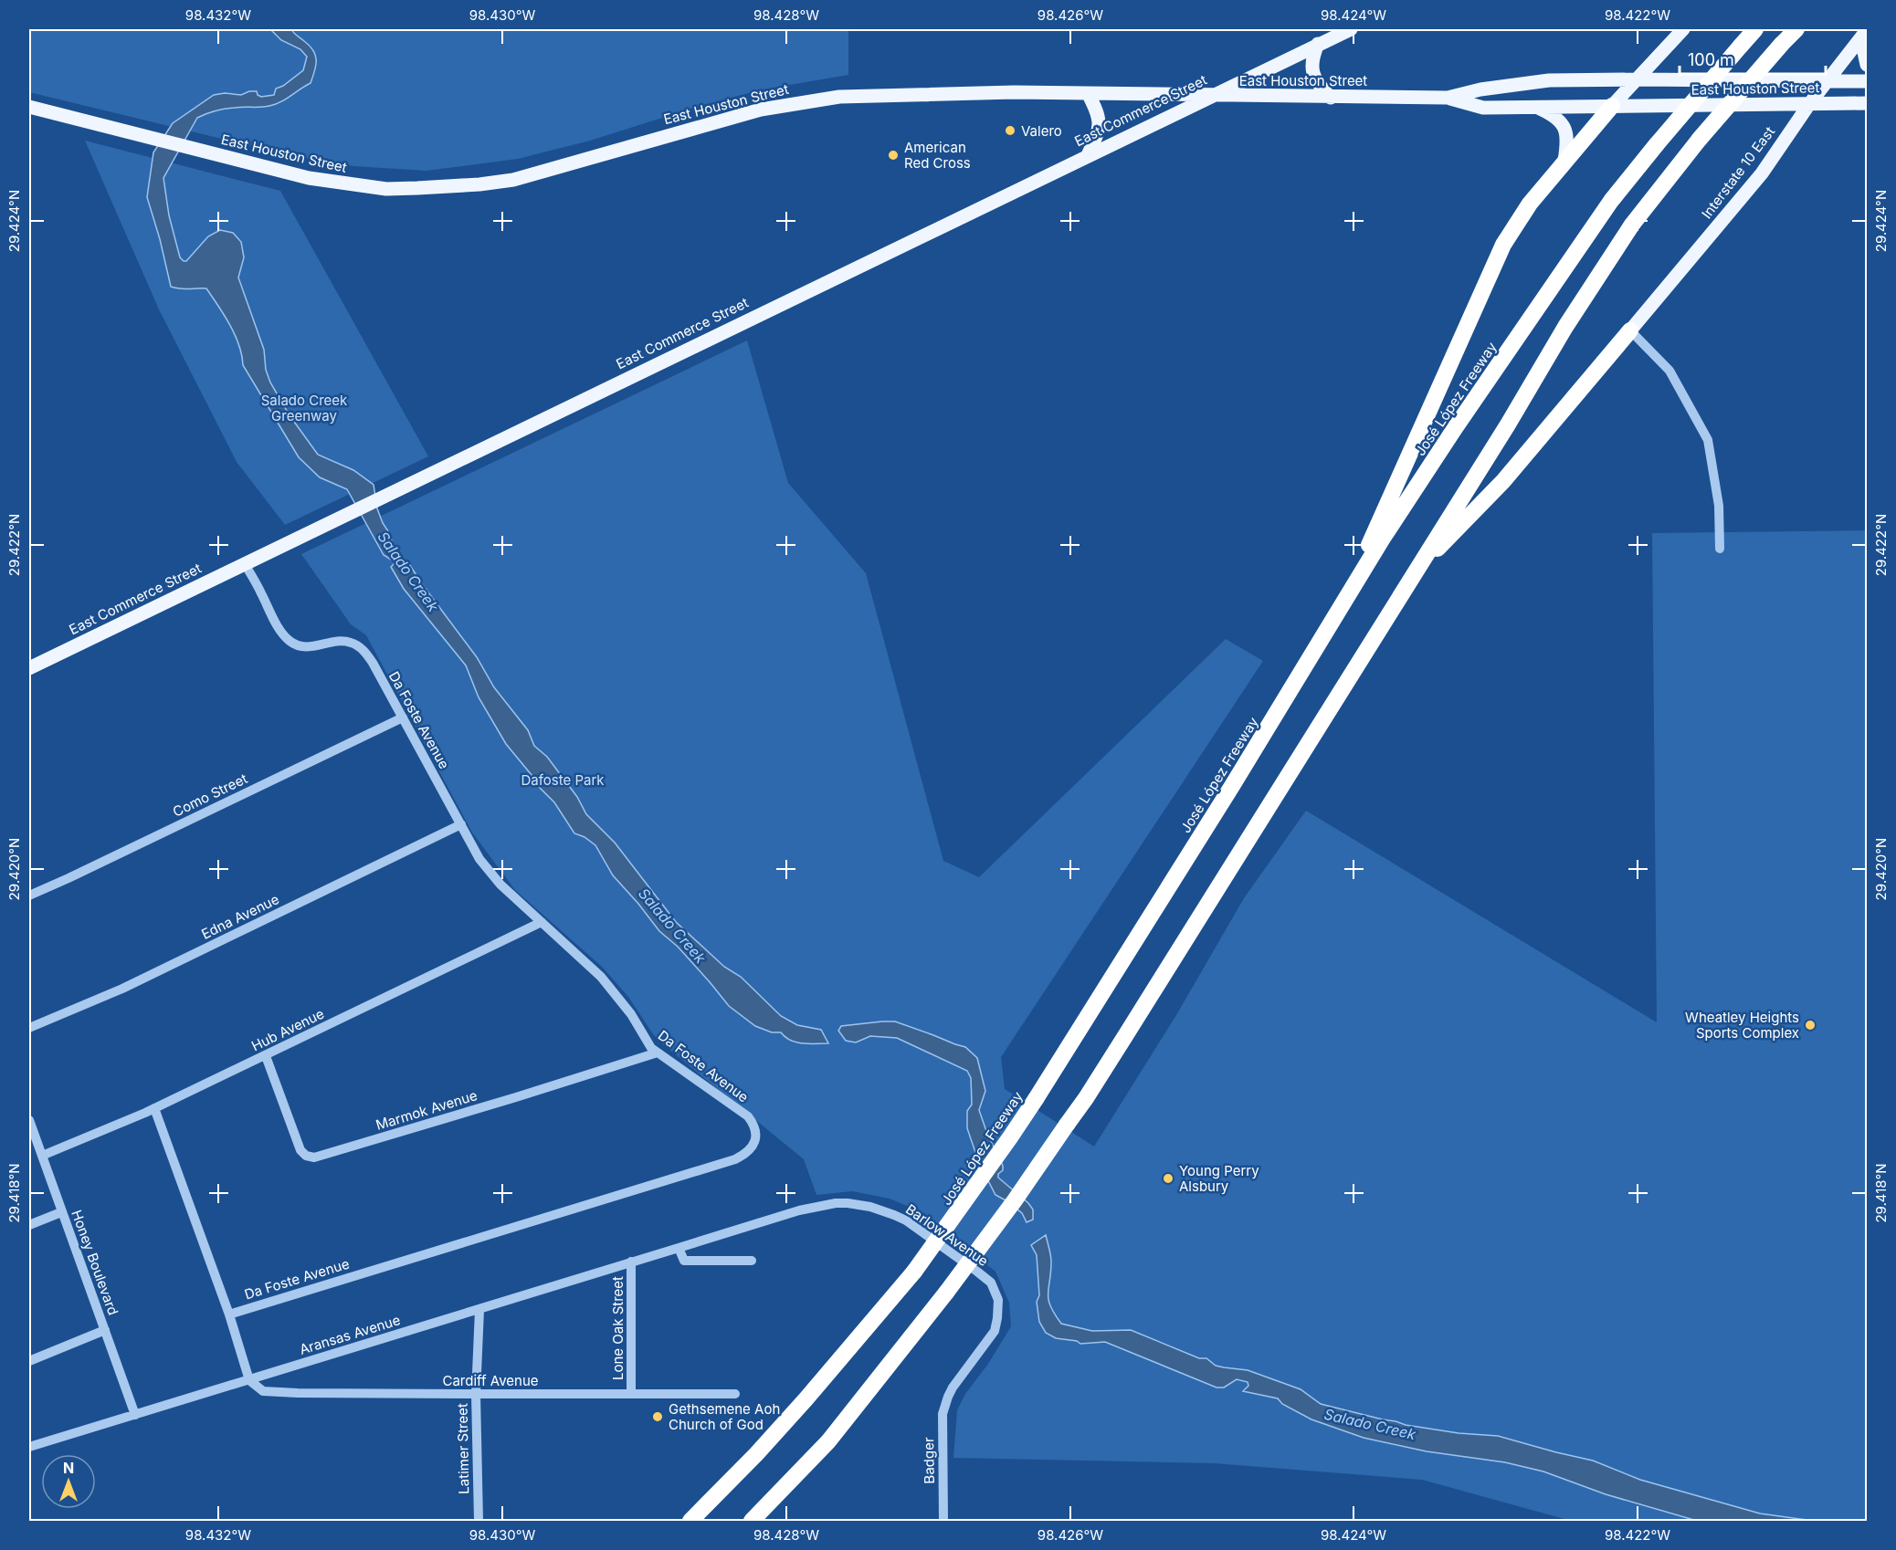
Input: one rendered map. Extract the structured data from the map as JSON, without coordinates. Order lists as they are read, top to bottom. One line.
{"streets":{"highway":["José López Freeway"],"main road":["East Houston Street","East Commerce Street","Interstate 10 East"],"street":["Da Foste Avenue","Como Street","Edna Avenue","Hub Avenue","Marmok Avenue","Barlow Avenue","Honey Boulevard","Lone Oak Street","Aransas Avenue","Cardiff Avenue","Latimer Street","Badger"]},"crossings":[["East Houston Street","East Commerce Street"],["East Houston Street","Interstate 10 East"],["East Commerce Street","Da Foste Avenue"],["Da Foste Avenue","Como Street"],["Da Foste Avenue","Edna Avenue"],["Da Foste Avenue","Hub Avenue"],["Da Foste Avenue","Marmok Avenue"],["Hub Avenue","Marmok Avenue"],["Hub Avenue","Honey Boulevard"],["Barlow Avenue","Aransas Avenue"],["Barlow Avenue","Badger"],["Honey Boulevard","Aransas Avenue"],["Lone Oak Street","Aransas Avenue"],["Lone Oak Street","Cardiff Avenue"],["Aransas Avenue","Cardiff Avenue"],["Aransas Avenue","Latimer Street"],["Cardiff Avenue","Latimer Street"]],"water":["Salado Creek"],"parks":["Salado Creek Greenway","Dafoste Park"],"places":["Valero","American Red Cross","Wheatley Heights Sports Complex","Young Perry Alsbury","Gethsemene Aoh Church of God"],"scale_bar":"100 m","north":"top","coordinates":["98.432°W","98.430°W","98.428°W","98.426°W","98.424°W","98.422°W","29.424°N","29.422°N","29.420°N","29.418°N"]}
